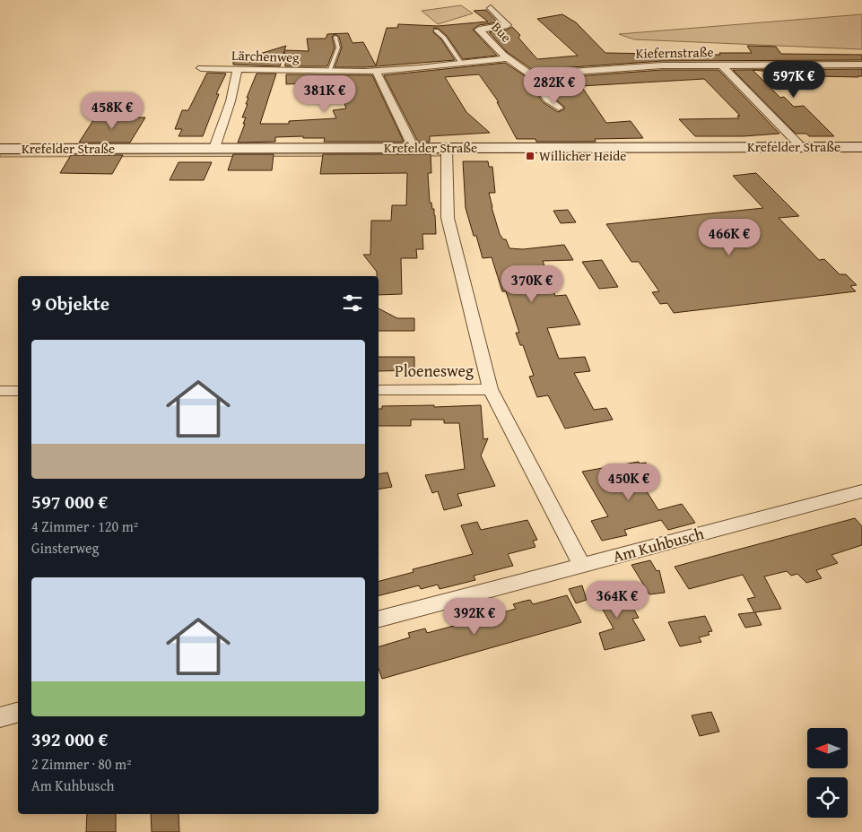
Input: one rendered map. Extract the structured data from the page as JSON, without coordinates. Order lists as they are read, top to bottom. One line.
{"streets":{"main road":["Krefelder Straße"],"street":["Bue","Kiefernstraße","Lärchenweg","Ploenesweg","Am Kuhbusch"]},"crossings":[["Bue","Kiefernstraße"],["Bue","Lärchenweg"]],"places":{"transit":["Willicher Heide"]},"north":"left","page":{"price":["597K €","282K €","381K €","458K €","466K €","370K €","450K €","364K €","392K €"],"heading":"9 Objekte","list":[{"name":"597 000 €","note":"4 Zimmer · 120 m² · Ginsterweg"},{"name":"392 000 €","note":"2 Zimmer · 80 m² · Am Kuhbusch"}]}}
